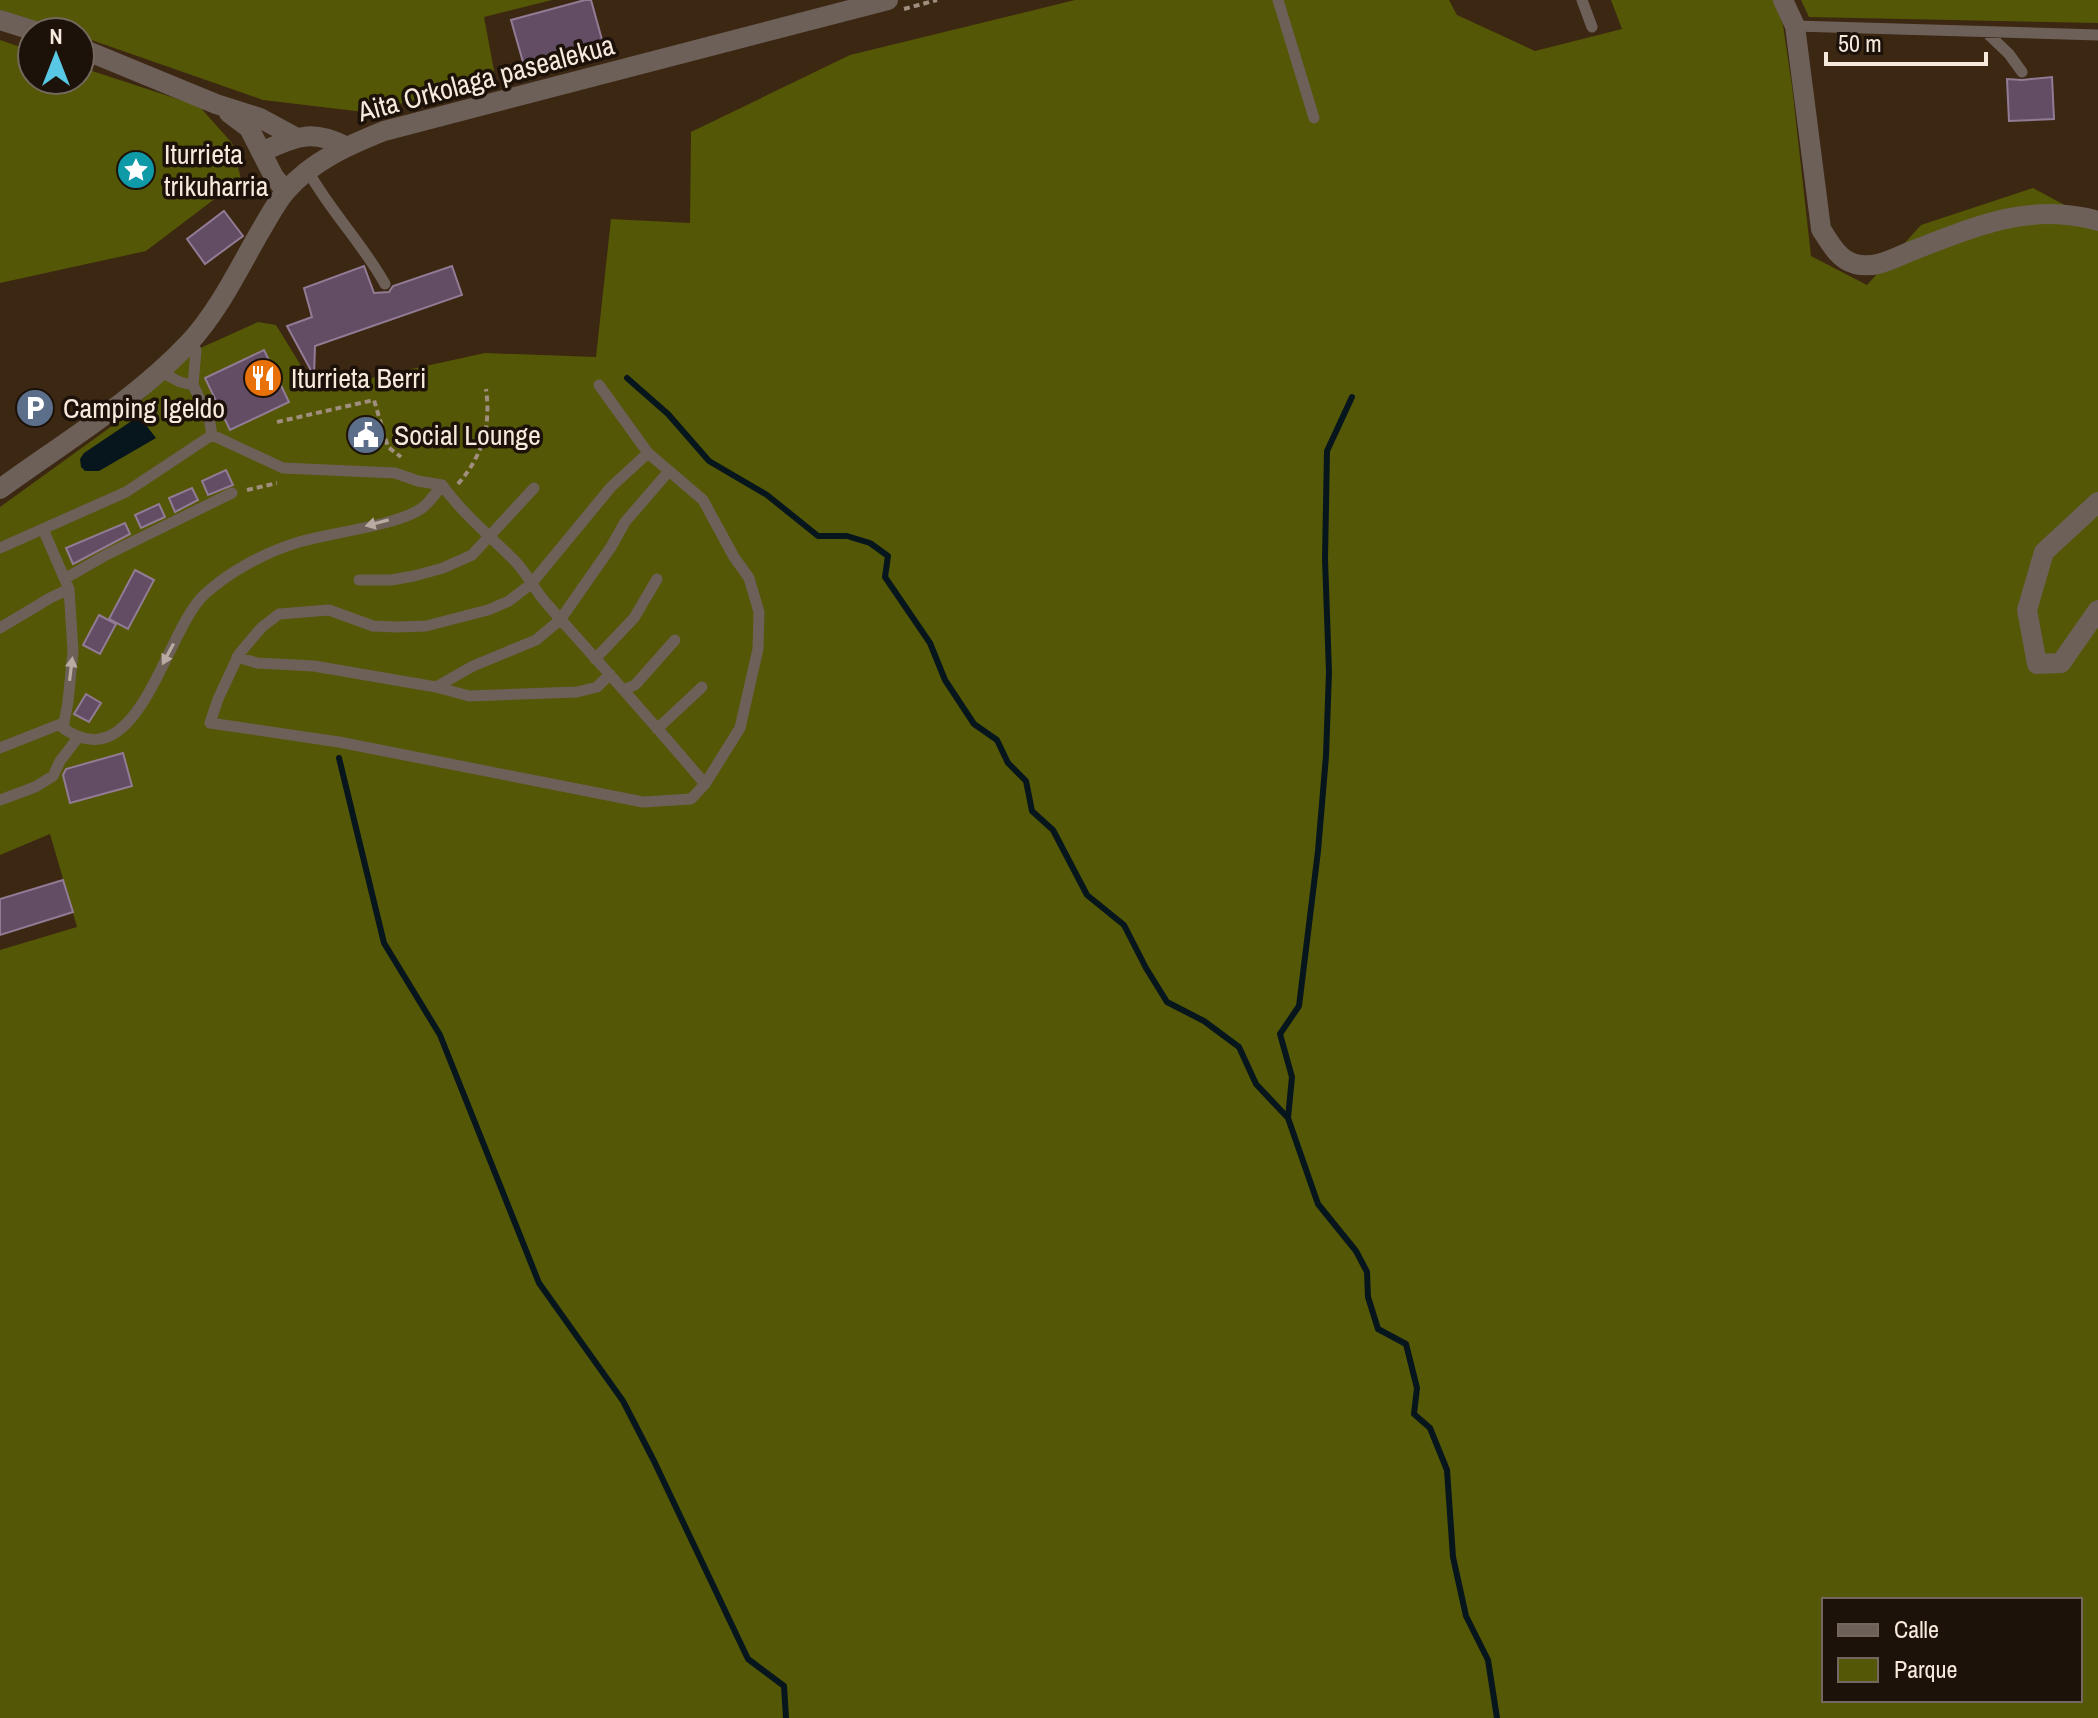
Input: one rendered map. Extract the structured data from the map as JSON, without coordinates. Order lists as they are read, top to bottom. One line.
{"streets":{"street":["Aita Orkolaga pasealekua"]},"places":{"place":["Iturrieta trikuharria"],"restaurant":["Iturrieta Berri"],"parking":["Camping Igeldo"],"public building":["Social Lounge"]},"legend":["Calle","Parque"],"scale_bar":"50 m","north":"top"}
